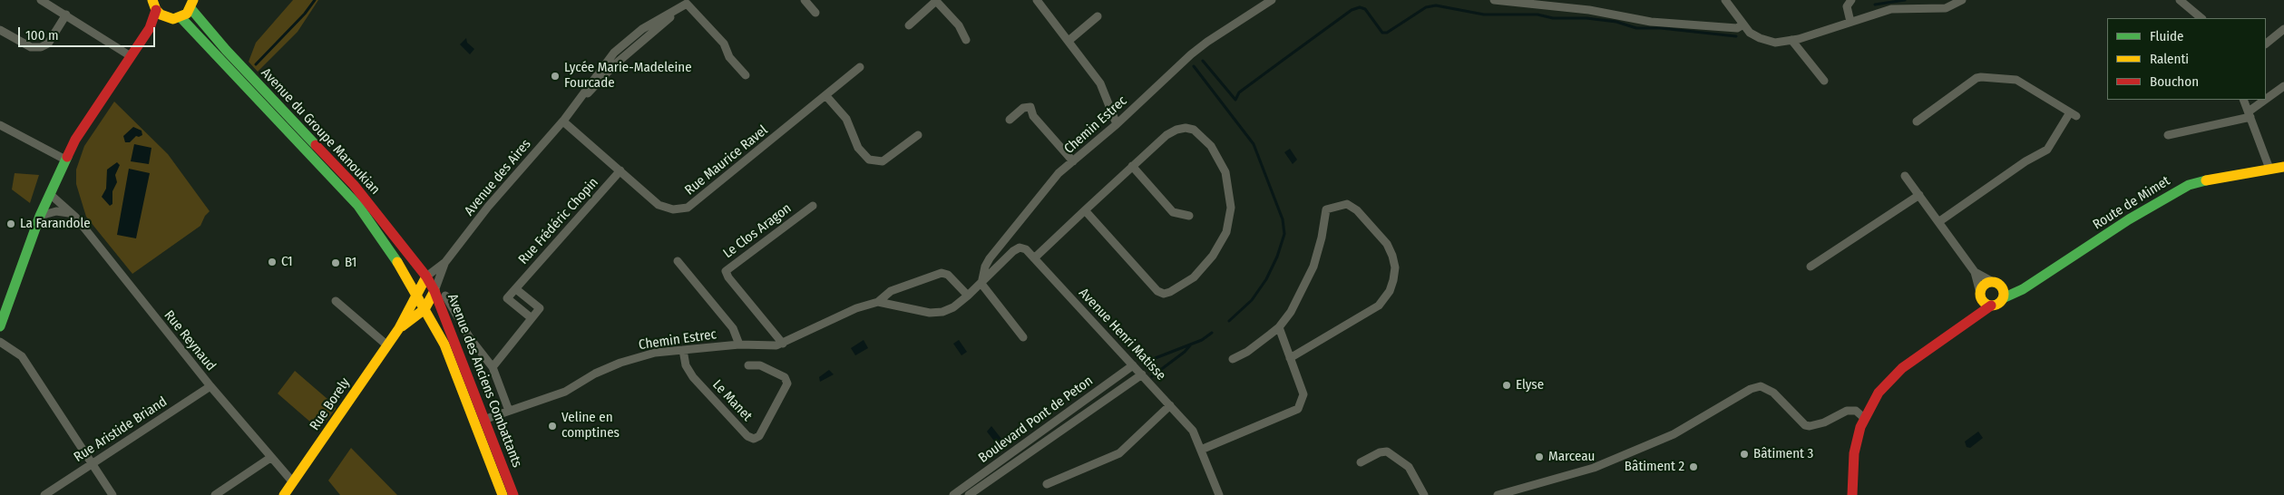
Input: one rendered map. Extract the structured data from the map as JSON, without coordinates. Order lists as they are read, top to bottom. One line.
{"streets":{"main road":["Avenue du Groupe Manoukian","Route de Mimet","Avenue des Anciens Combattants","Rue Borely"],"street":["Chemin Estrec","Rue Maurice Ravel","Avenue des Aires","Rue Frédéric Chopin","Le Clos Aragon","Avenue Henri Matisse","Rue Reynaud","Le Manet","Boulevard Pont de Peton","Rue Aristide Briand"]},"crossings":[["Chemin Estrec","Le Clos Aragon"],["Chemin Estrec","Avenue Henri Matisse"],["Chemin Estrec","Avenue des Anciens Combattants"],["Chemin Estrec","Le Manet"],["Avenue du Groupe Manoukian","Avenue des Aires"],["Avenue du Groupe Manoukian","Avenue des Anciens Combattants"],["Avenue du Groupe Manoukian","Rue Borely"],["Rue Maurice Ravel","Avenue des Aires"],["Rue Maurice Ravel","Rue Frédéric Chopin"],["Avenue des Aires","Avenue des Anciens Combattants"],["Avenue des Aires","Rue Borely"],["Avenue Henri Matisse","Boulevard Pont de Peton"],["Rue Reynaud","Rue Borely"],["Rue Reynaud","Rue Aristide Briand"],["Avenue des Anciens Combattants","Rue Borely"]],"places":["Lycée Marie-Madeleine Fourcade","La Farandole","C1","B1","Elyse","Veline en comptines","Bâtiment 3","Marceau","Bâtiment 2"],"legend":["Fluide","Ralenti","Bouchon"],"scale_bar":"100 m"}
